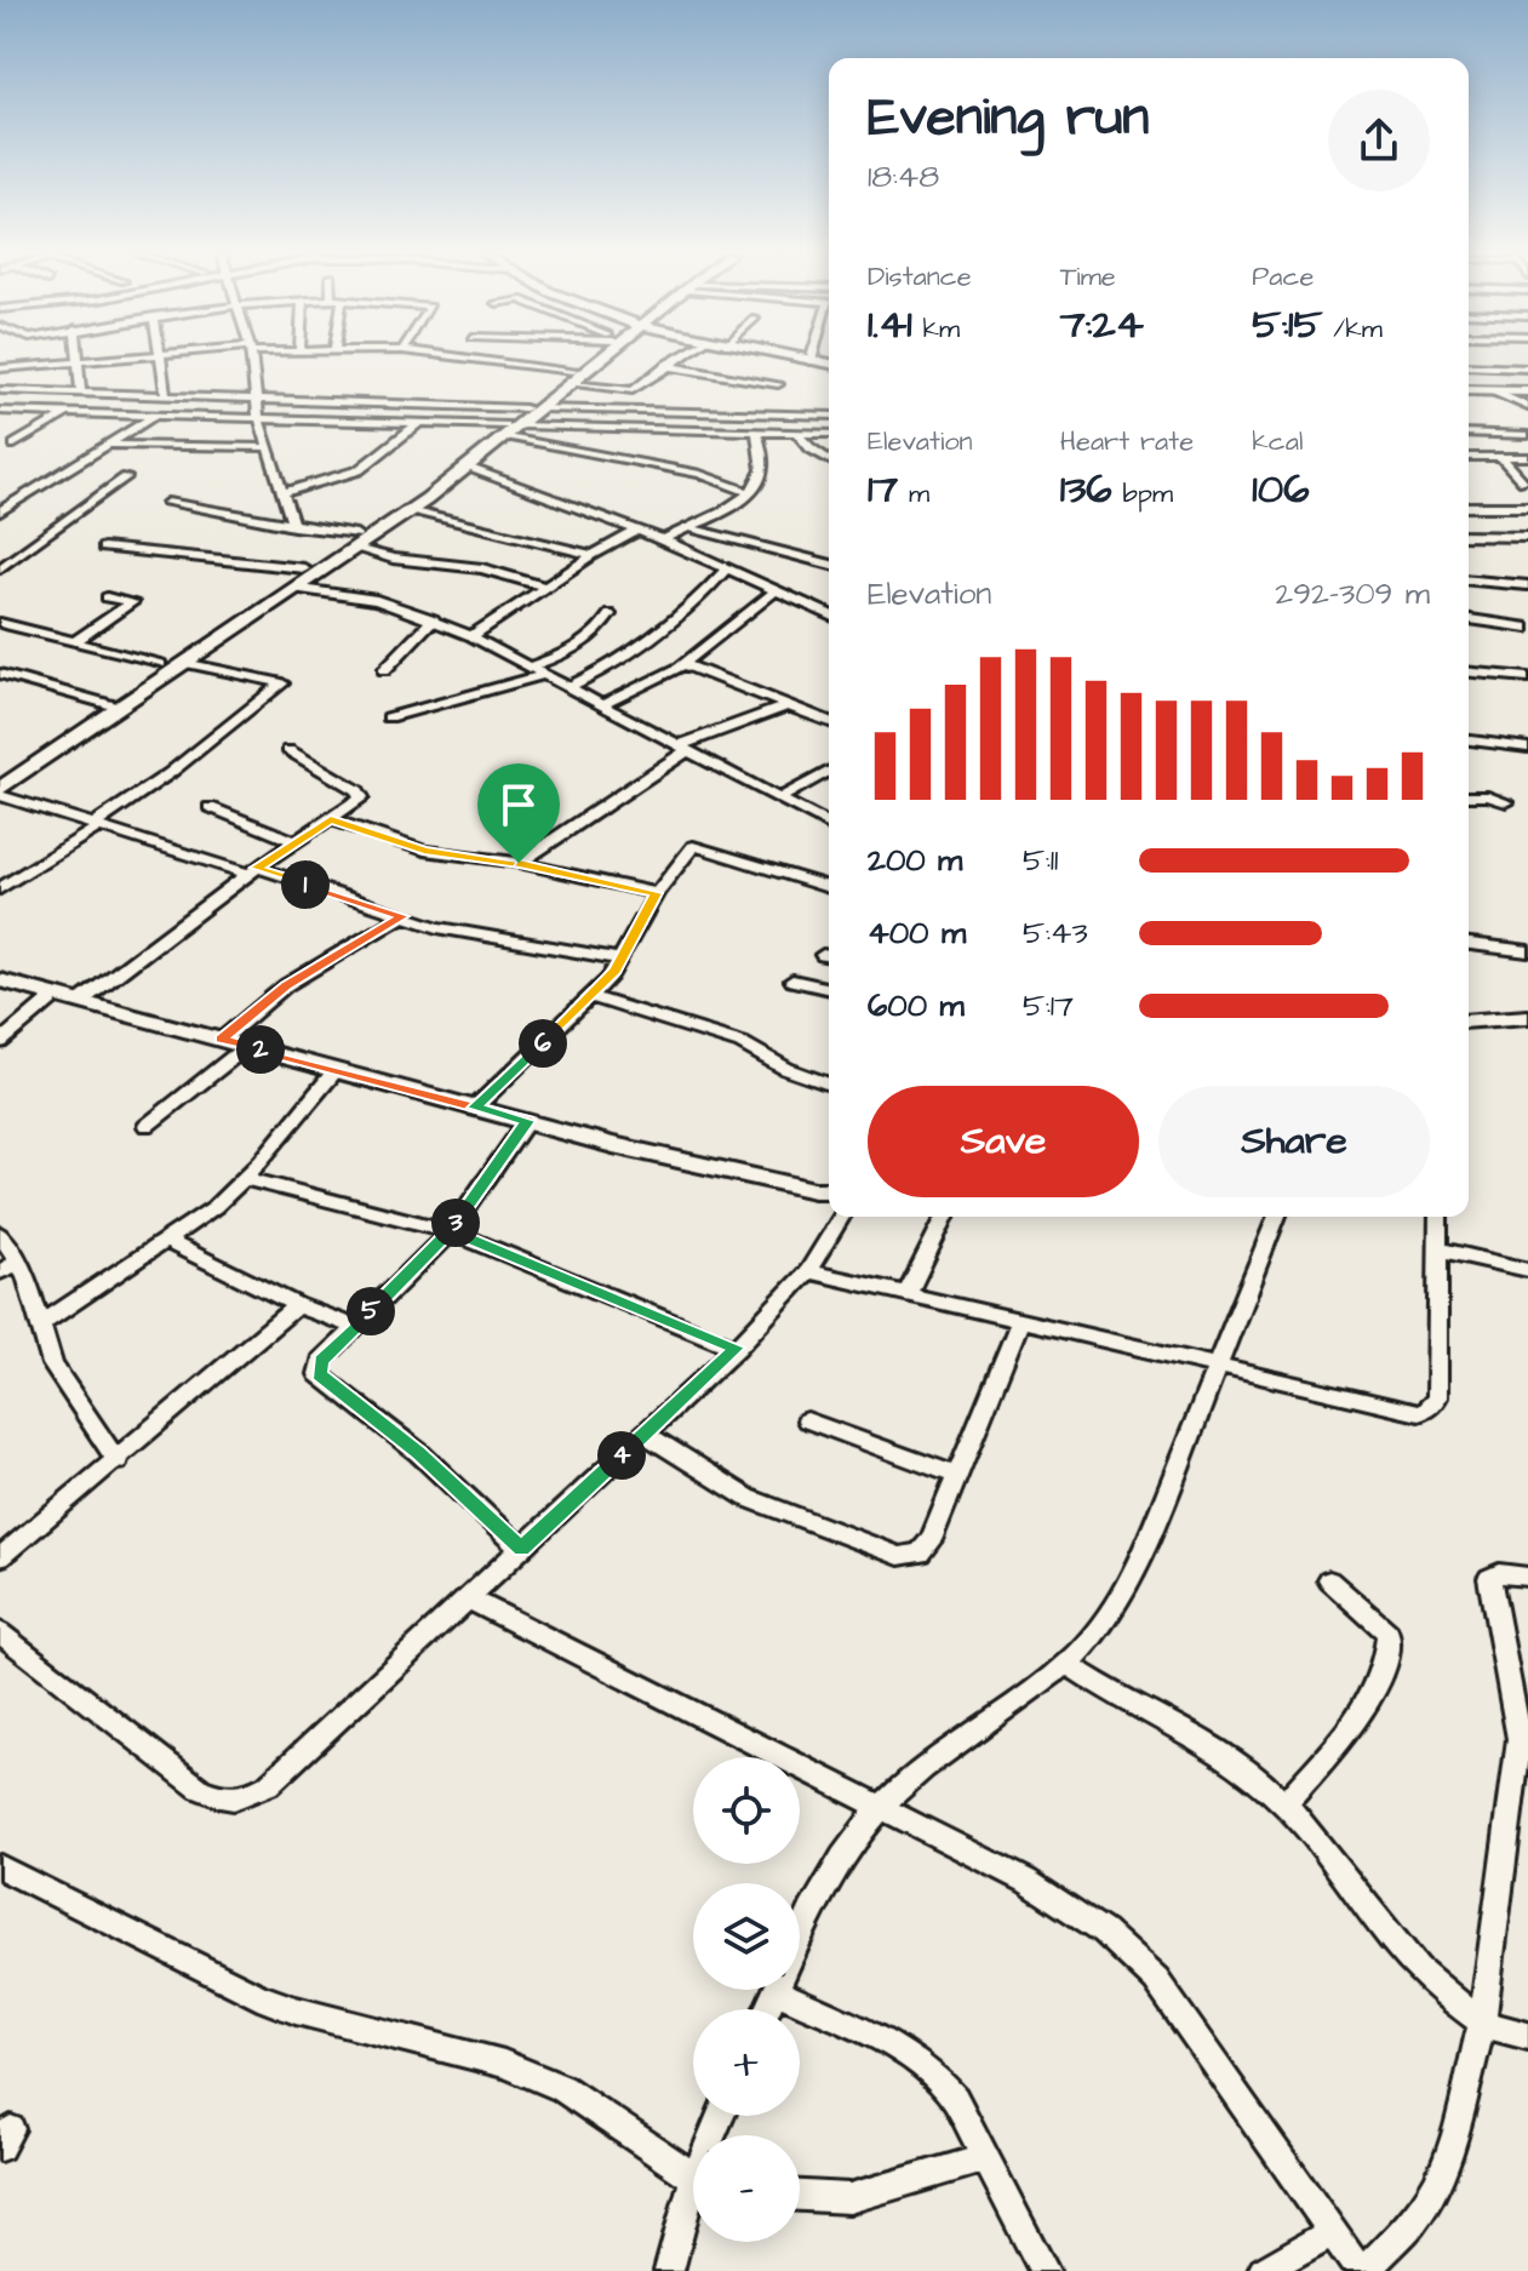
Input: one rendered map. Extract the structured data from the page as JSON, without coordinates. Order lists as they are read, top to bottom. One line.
{"page":{"heading":["Evening run","18:48"],"stats":[["Distance","1.41 km"],["Time","7:24"],["Pace","5:15 /km"],["Elevation","17 m"],["Heart rate","136 bpm"],["kcal","106"]],"chart":["Elevation","292–309 m"],"list":[{"name":"200 m","note":"5:11"},{"name":"400 m","note":"5:43"},{"name":"600 m","note":"5:17"}],"pins":["1","6","2","3","5","4"],"buttons":["Save","Share"],"map_buttons":["+","−"]}}
